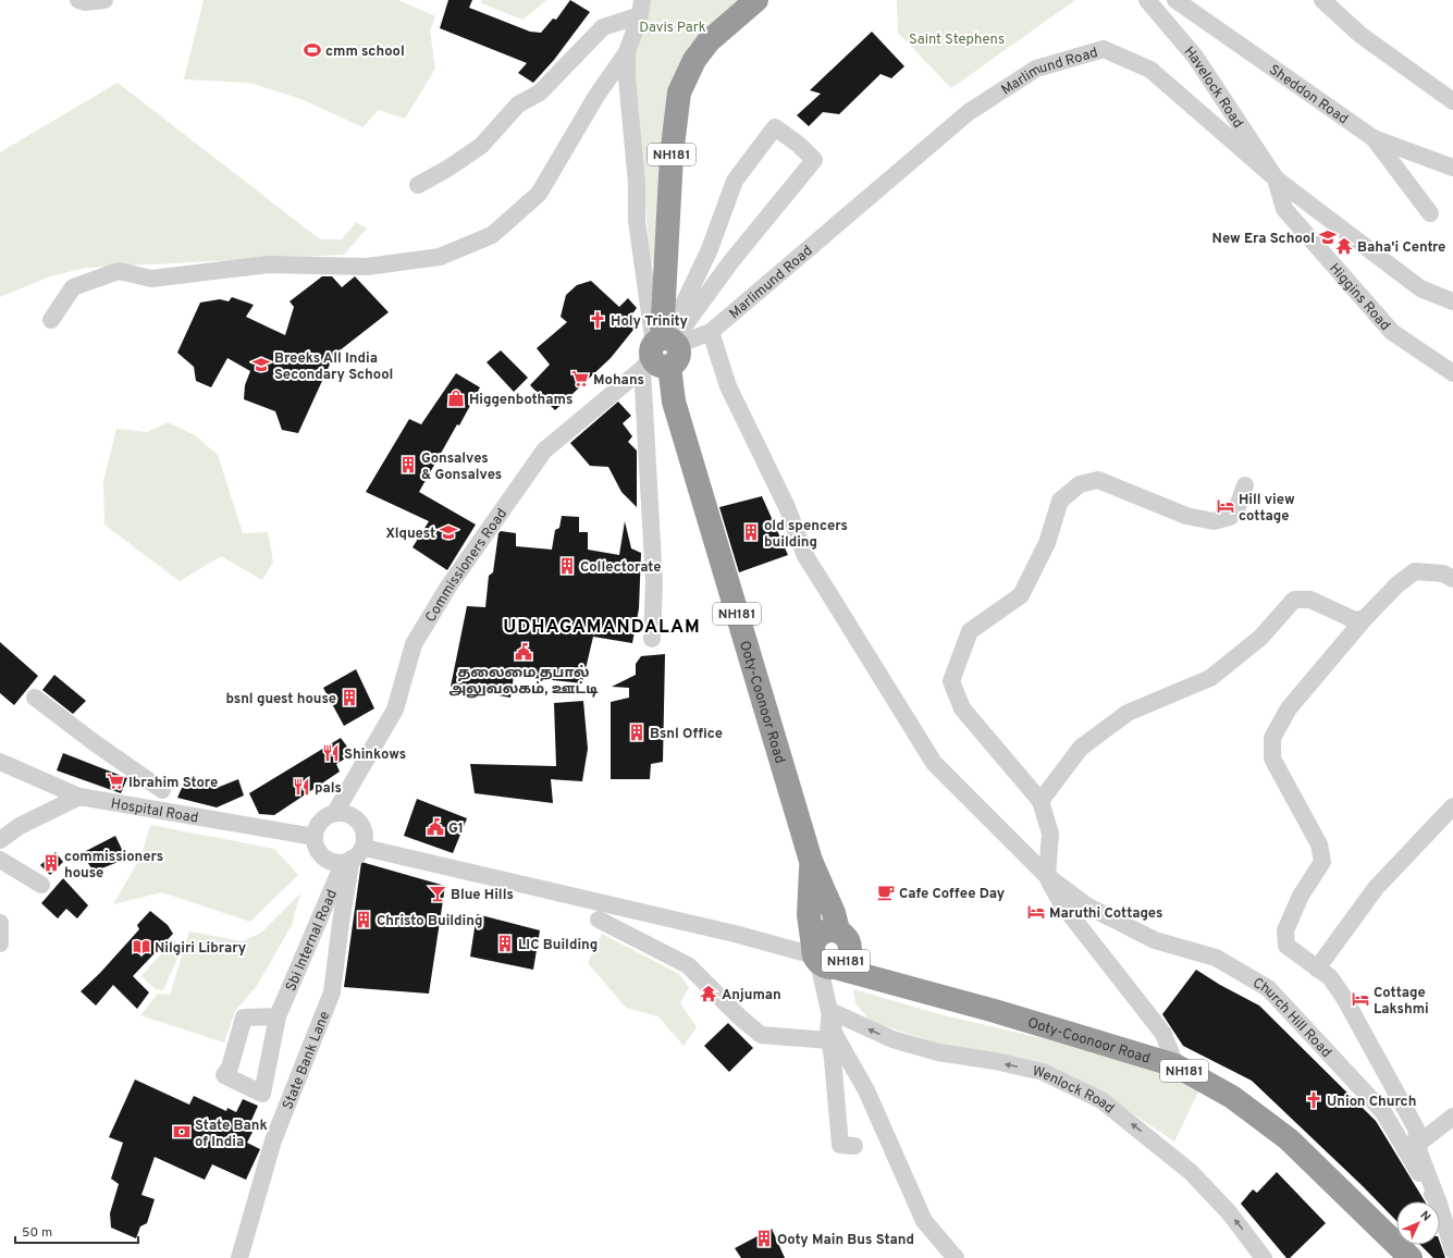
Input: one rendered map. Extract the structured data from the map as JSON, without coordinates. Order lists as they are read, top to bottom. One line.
{"streets":{"highway":["NH181","Ooty-Coonoor Road"],"street":["Marlimund Road","Havelock Road","Sheddon Road","Higgins Road","Commissioners Road","Hospital Road","Sbi Internal Road","Church Hill Road","State Bank Lane","Wenlock Road"]},"crossings":[["Marlimund Road","Havelock Road"],["Marlimund Road","Higgins Road"],["Marlimund Road","Commissioners Road"],["Marlimund Road","Ooty-Coonoor Road"],["Havelock Road","Higgins Road"],["NH181","Ooty-Coonoor Road"],["Commissioners Road","Ooty-Coonoor Road"],["Commissioners Road","Hospital Road"],["Commissioners Road","Sbi Internal Road"],["Commissioners Road","State Bank Lane"],["Hospital Road","Sbi Internal Road"],["Hospital Road","State Bank Lane"],["Sbi Internal Road","State Bank Lane"]],"one_way":["Wenlock Road"],"districts":["UDHAGAMANDALAM"],"parks":["Davis Park","Saint Stephens"],"places":{"sports":["cmm school"],"school or university":["New Era School","Breeks All India Secondary School","Xlquest"],"temple":["Baha'i Centre","Anjuman"],"church":["Holy Trinity","Union Church"],"supermarket":["Mohans","Ibrahim Store"],"shop":["Higgenbothams"],"building":["Gonsalves & Gonsalves","old spencers building","Collectorate","bsnl guest house","Bsnl Office","commissioners house","Christo Building","LIC Building","Ooty Main Bus Stand"],"hotel":["Hill view cottage","Maruthi Cottages","Cottage Lakshmi"],"public building":["தலைமை தபால் அலுவலகம், ஊட்டி","G1"],"restaurant":["Shinkows","pals"],"cafe":["Cafe Coffee Day"],"bar":["Blue Hills"],"library":["Nilgiri Library"],"bank":["State Bank of India"]},"scale_bar":"50 m","north":"top right"}
